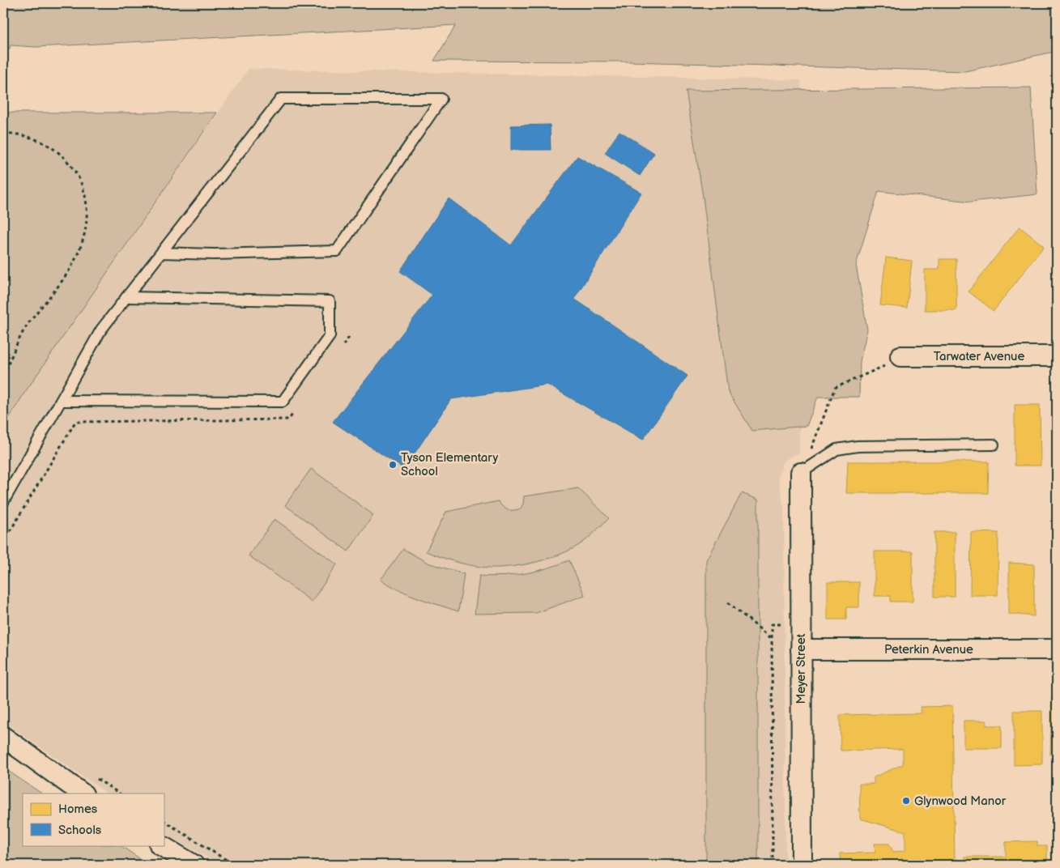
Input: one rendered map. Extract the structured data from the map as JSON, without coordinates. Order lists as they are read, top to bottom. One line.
{"streets":{"street":["Tarwater Avenue","Peterkin Avenue","Meyer Street"]},"crossings":[["Peterkin Avenue","Meyer Street"]],"places":["Tyson Elementary School","Glynwood Manor"],"legend":["Homes","Schools"]}
